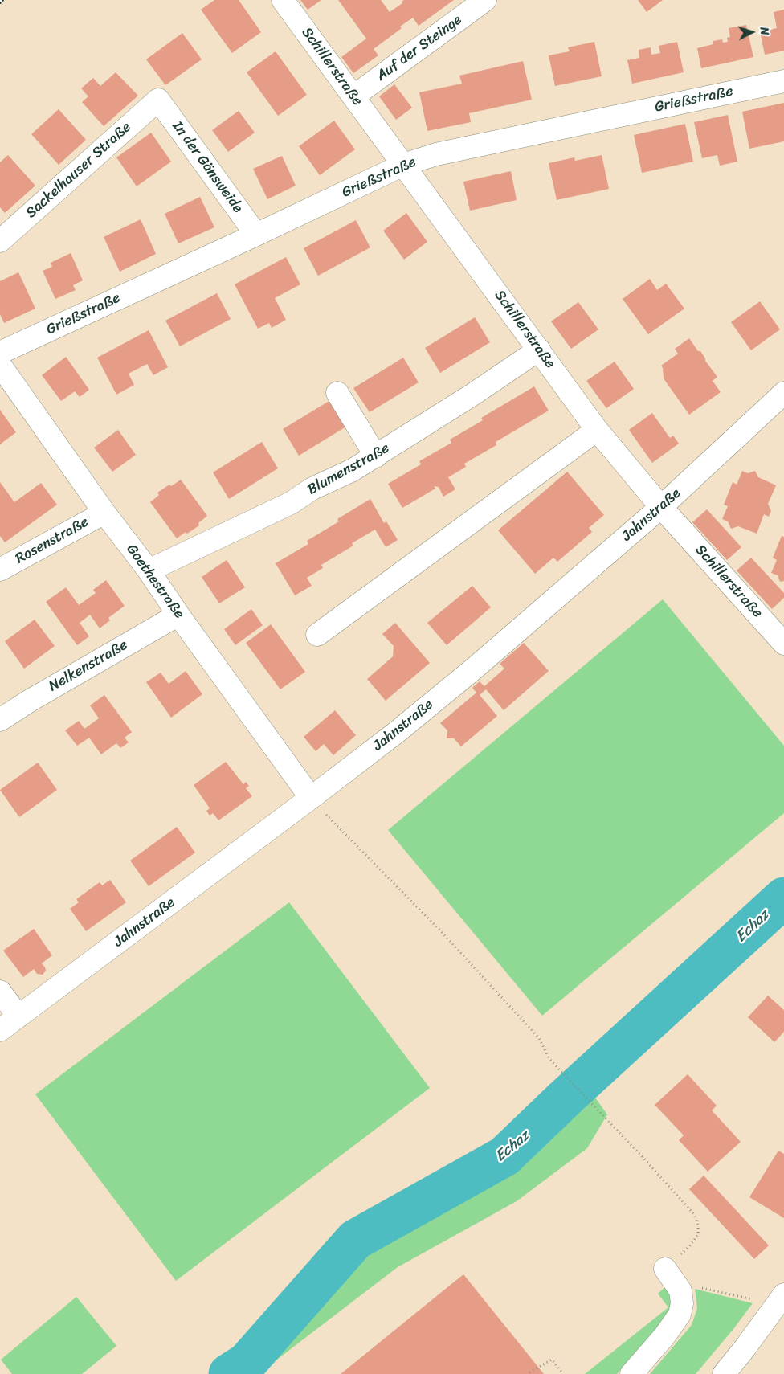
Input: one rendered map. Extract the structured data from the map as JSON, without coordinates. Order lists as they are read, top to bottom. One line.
{"streets":{"street":["Auf der Steinge","Schillerstraße","Grießstraße","In der Gänsweide","Sackelhauser Straße","Blumenstraße","Jahnstraße","Rosenstraße","Goethestraße","Nelkenstraße"]},"crossings":[["Auf der Steinge","Schillerstraße"],["Schillerstraße","Grießstraße"],["Schillerstraße","Blumenstraße"],["Schillerstraße","Jahnstraße"],["Grießstraße","In der Gänsweide"],["In der Gänsweide","Sackelhauser Straße"],["Blumenstraße","Goethestraße"],["Jahnstraße","Goethestraße"],["Rosenstraße","Goethestraße"],["Goethestraße","Nelkenstraße"]],"water":["Echaz"],"north":"right"}
